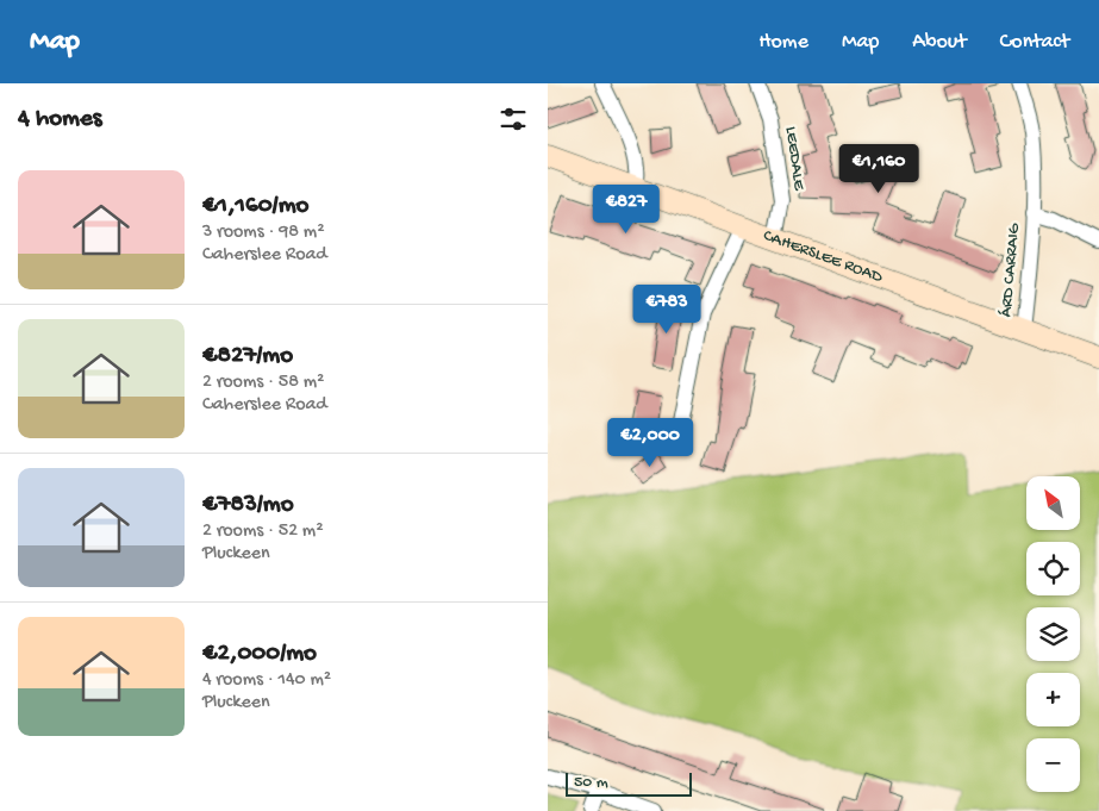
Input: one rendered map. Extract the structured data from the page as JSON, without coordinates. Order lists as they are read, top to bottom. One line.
{"streets":{"main road":["CAHERSLEE ROAD"],"street":["LEEDALE","ÁRD CARRAIG"]},"crossings":[["LEEDALE","CAHERSLEE ROAD"],["CAHERSLEE ROAD","ÁRD CARRAIG"]],"scale_bar":"50 m","north":"top left","page":{"header":"Map","nav":["Home","Map","About","Contact"],"heading":"4 homes","price":["€1,160","€827","€783","€2,000"],"list":[{"name":"€1,160/mo","note":"3 rooms · 98 m² · Caherslee Road"},{"name":"€827/mo","note":"2 rooms · 58 m² · Caherslee Road"},{"name":"€783/mo","note":"2 rooms · 52 m² · Pluckeen"},{"name":"€2,000/mo","note":"4 rooms · 140 m² · Pluckeen"}],"map_buttons":["+","−"],"scale":"50 m"}}
